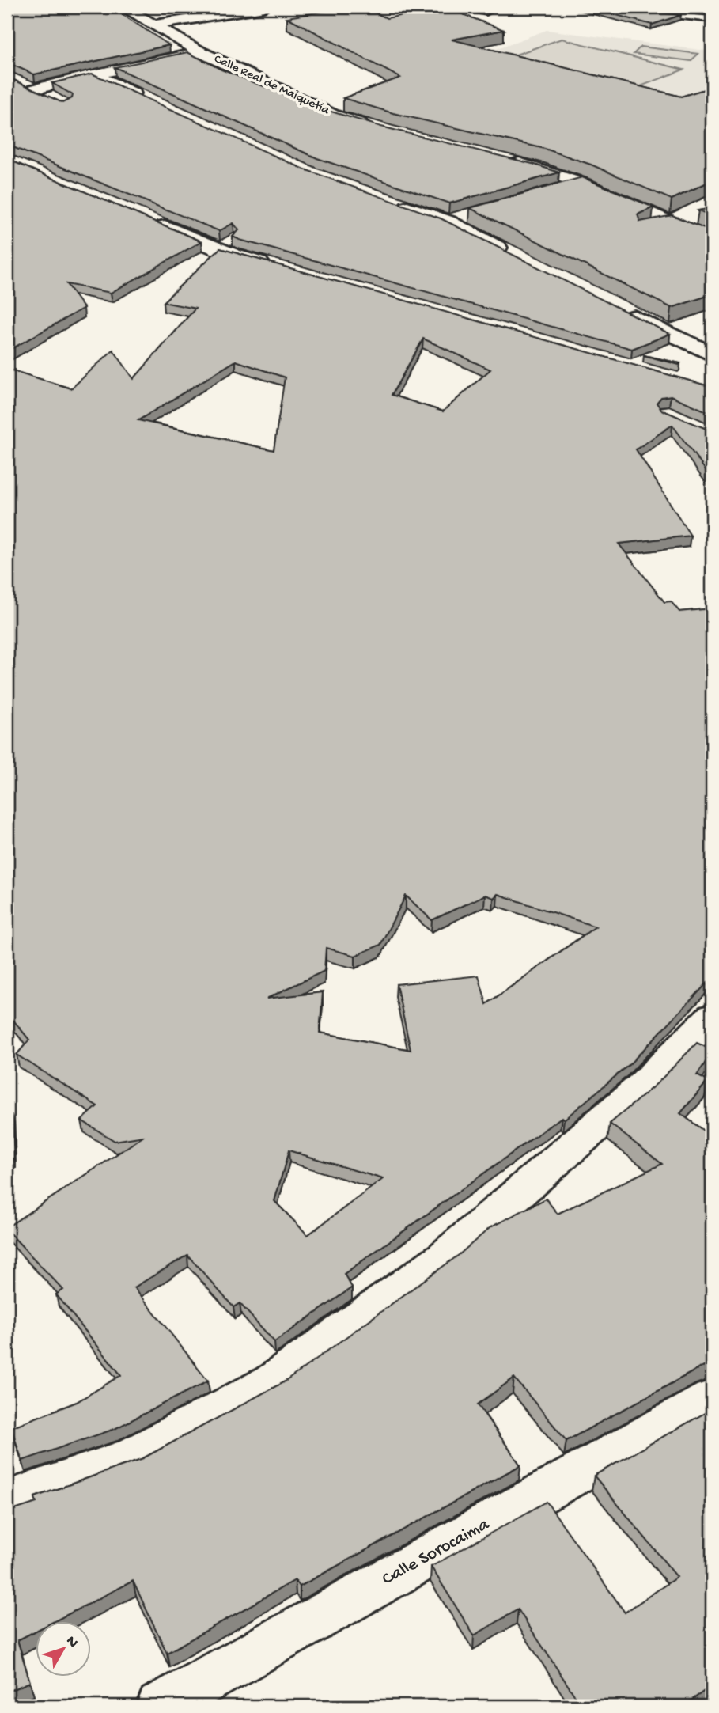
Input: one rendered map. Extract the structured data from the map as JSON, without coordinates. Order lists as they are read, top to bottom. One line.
{"streets":{"street":["Calle Real de Maiquetía","Calle Sorocaima"]},"north":"top right"}
